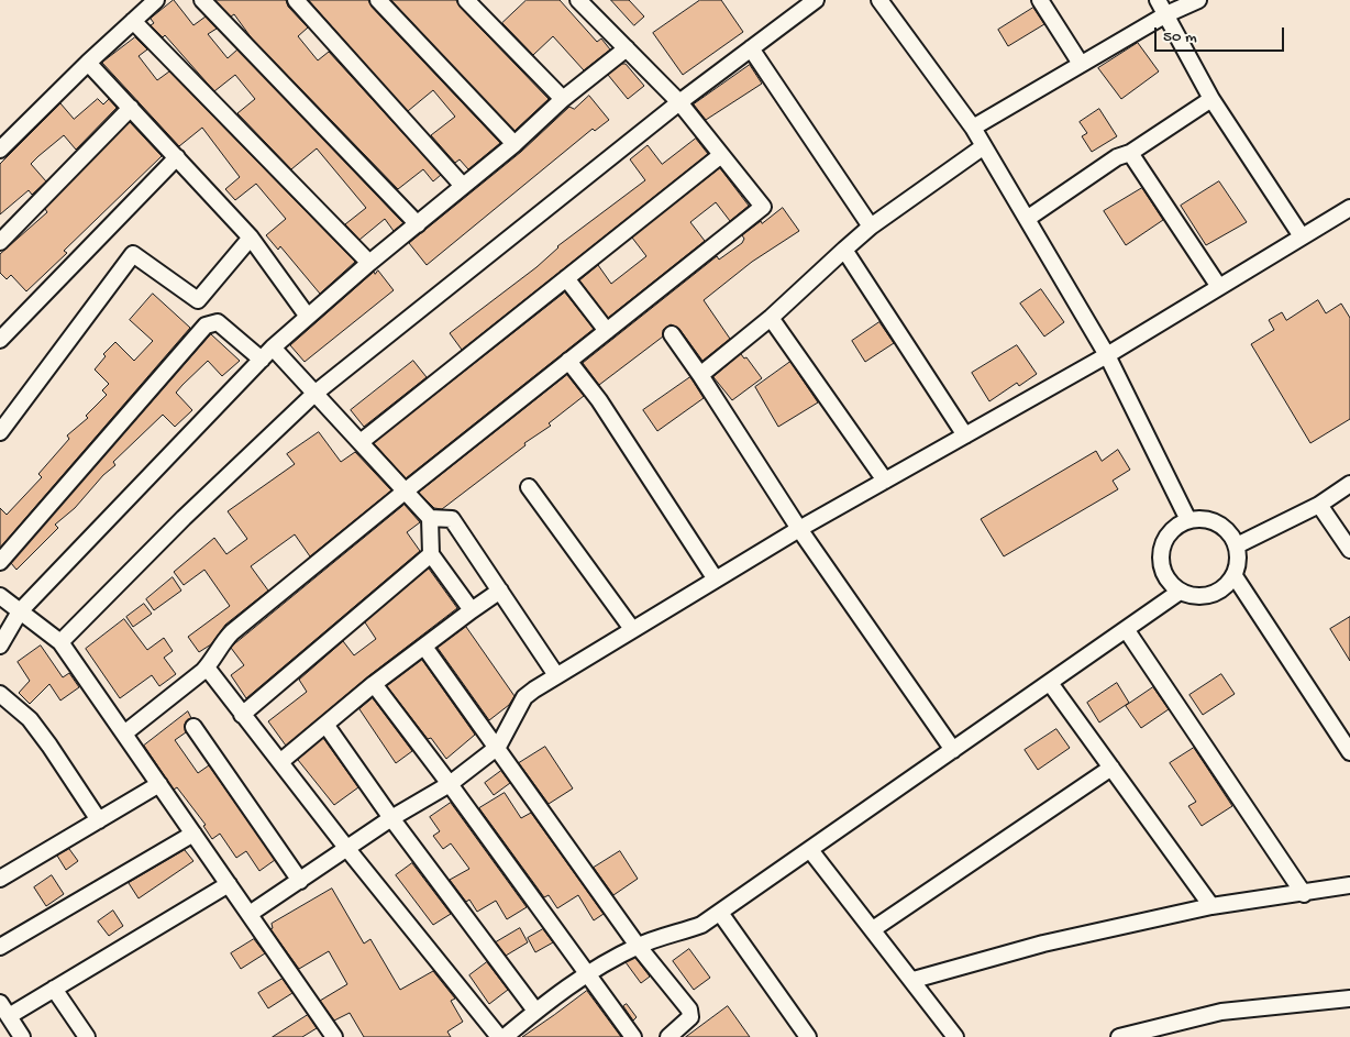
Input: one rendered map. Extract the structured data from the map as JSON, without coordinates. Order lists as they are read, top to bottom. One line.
{"scale_bar":"50 m"}
